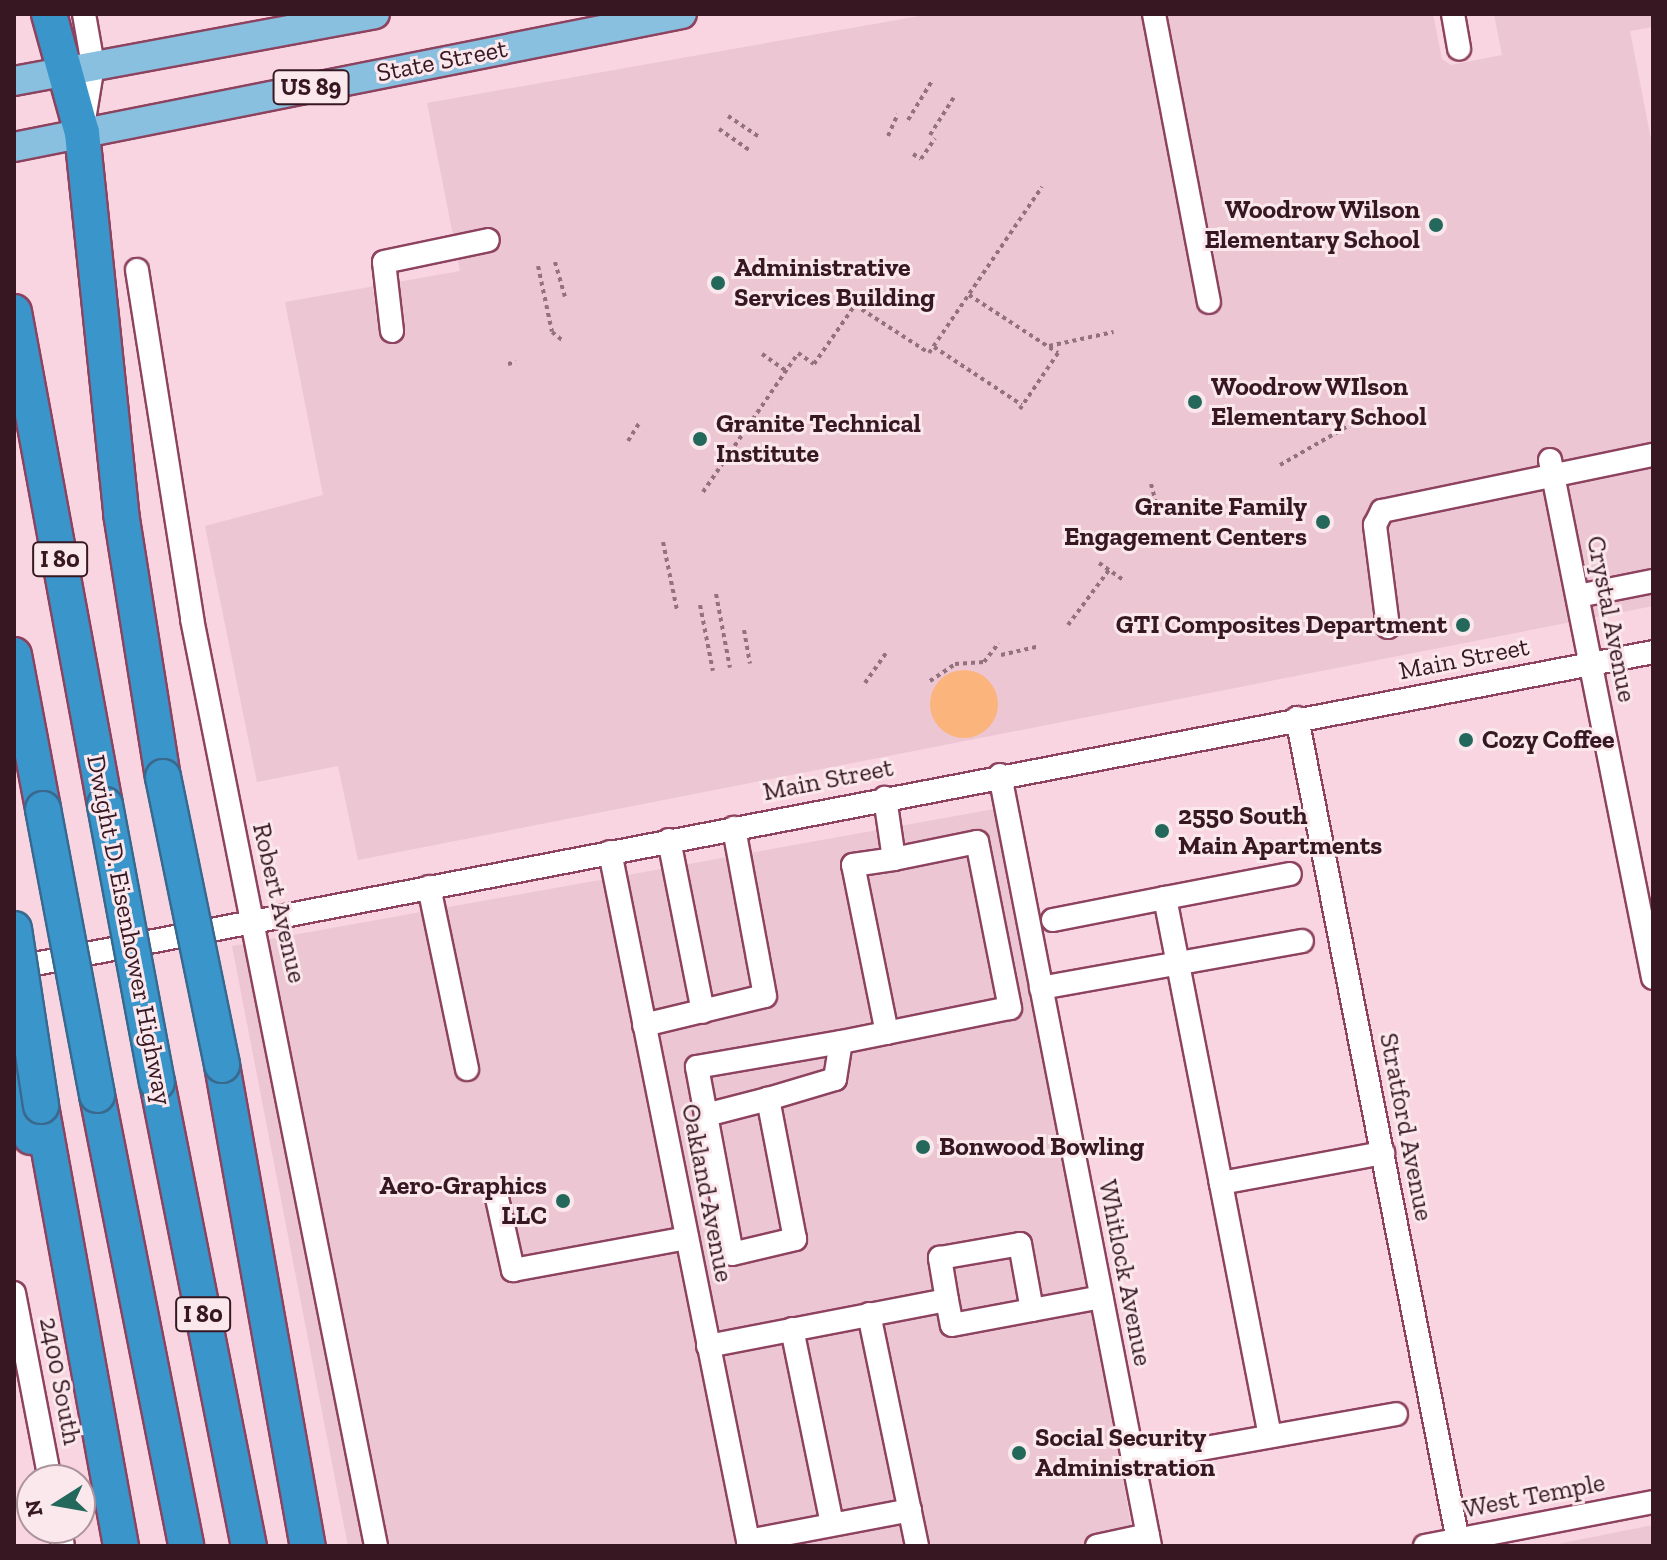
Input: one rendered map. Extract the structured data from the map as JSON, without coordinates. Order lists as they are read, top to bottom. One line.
{"streets":{"highway":["I 80","Dwight D. Eisenhower Highway"],"main road":["State Street","US 89"],"street":["Crystal Avenue","Main Street","Robert Avenue","Stratford Avenue","Oakland Avenue","Whitlock Avenue","2400 South","West Temple"]},"crossings":[["Crystal Avenue","Main Street"],["Main Street","Robert Avenue"],["Main Street","Stratford Avenue"],["Main Street","Oakland Avenue"],["Main Street","Whitlock Avenue"],["Stratford Avenue","West Temple"]],"places":["Woodrow Wilson Elementary School","Administrative Services Building","Woodrow WIlson Elementary School","Granite Technical Institute","Granite Family Engagement Centers","GTI Composites Department","Cozy Coffee","2550 South Main Apartments","Bonwood Bowling","Aero-Graphics LLC","Social Security Administration"],"north":"left"}
